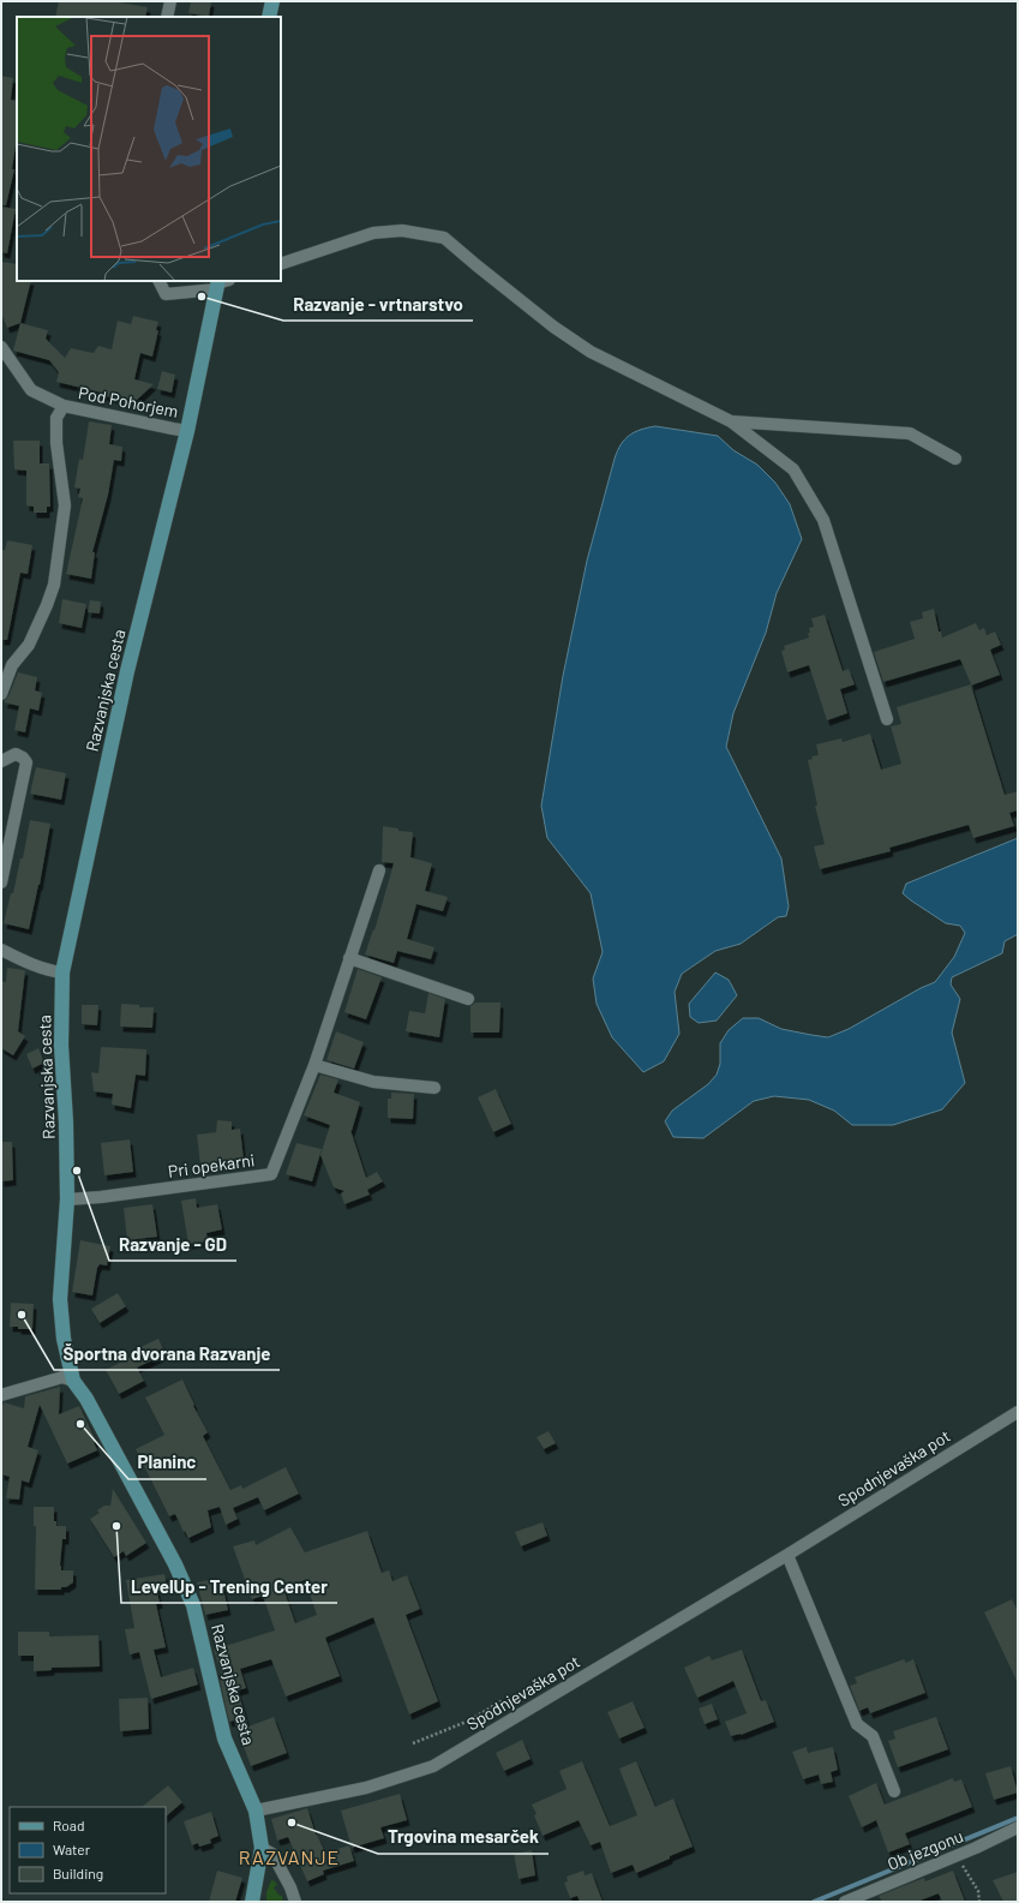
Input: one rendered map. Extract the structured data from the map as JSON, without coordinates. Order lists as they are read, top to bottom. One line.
{"streets":{"street":["Pod Pohorjem","Razvanjska cesta","Pri opekarni","Spodnjevaška pot","Ob jezgonu"]},"crossings":[["Pod Pohorjem","Razvanjska cesta"],["Razvanjska cesta","Pri opekarni"],["Razvanjska cesta","Spodnjevaška pot"]],"districts":["RAZVANJE"],"places":["Razvanje - vrtnarstvo","Razvanje - GD","Športna dvorana Razvanje","Planinc","LevelUp - Trening Center","Trgovina mesarček"],"legend":["Road","Water","Building"]}
